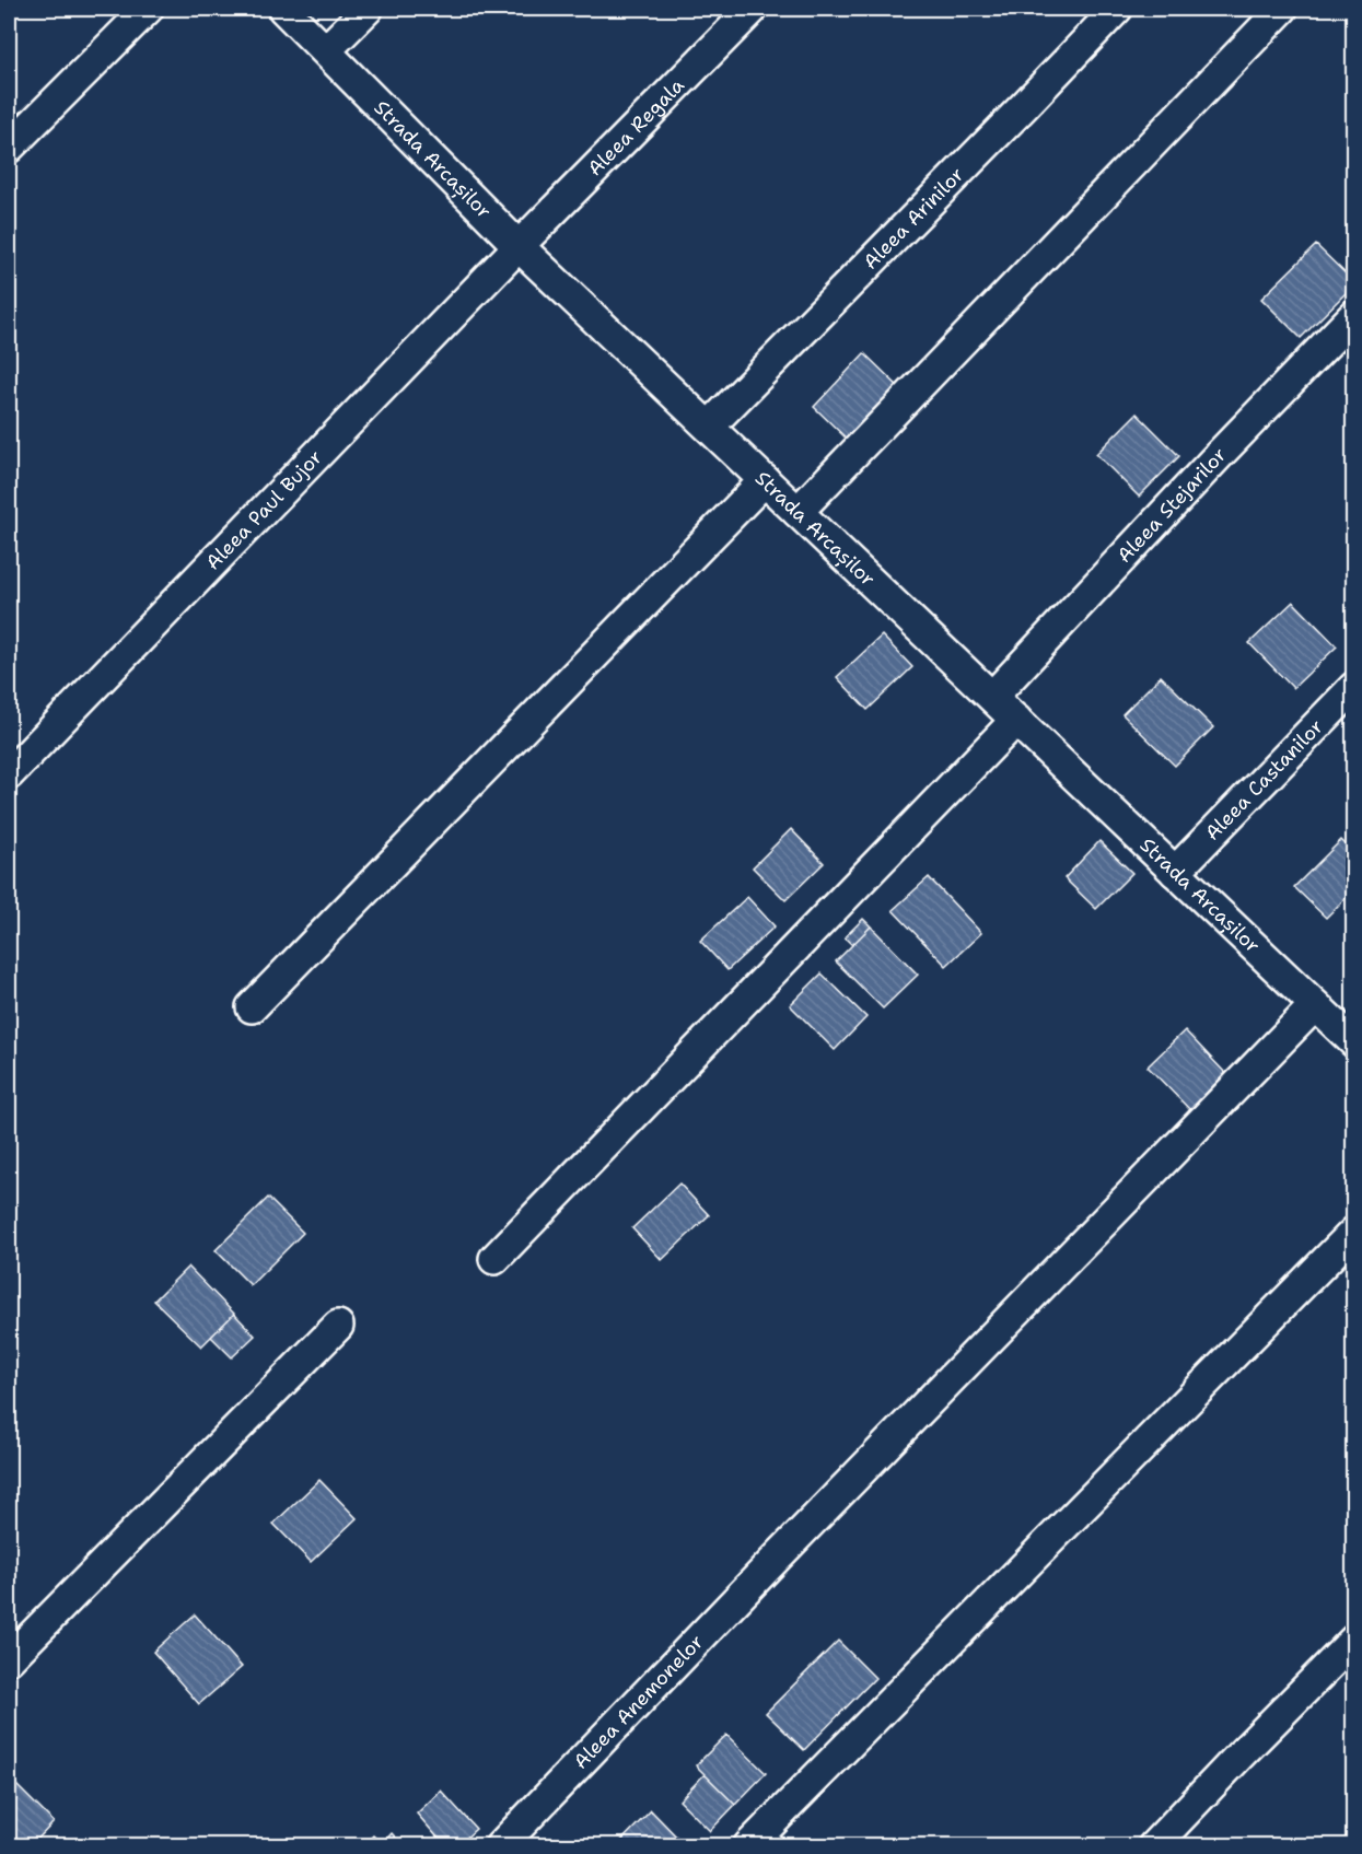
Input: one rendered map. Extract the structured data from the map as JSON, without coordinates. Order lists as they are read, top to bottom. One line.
{"streets":{"street":["Aleea Regala","Strada Arcașilor","Aleea Arinilor","Aleea Stejarilor","Aleea Paul Bujor","Aleea Castanilor","Aleea Anemonelor"]},"crossings":[["Aleea Regala","Strada Arcașilor"],["Aleea Regala","Aleea Paul Bujor"],["Strada Arcașilor","Aleea Arinilor"],["Strada Arcașilor","Aleea Stejarilor"],["Strada Arcașilor","Aleea Paul Bujor"],["Strada Arcașilor","Aleea Castanilor"],["Strada Arcașilor","Aleea Anemonelor"]]}
